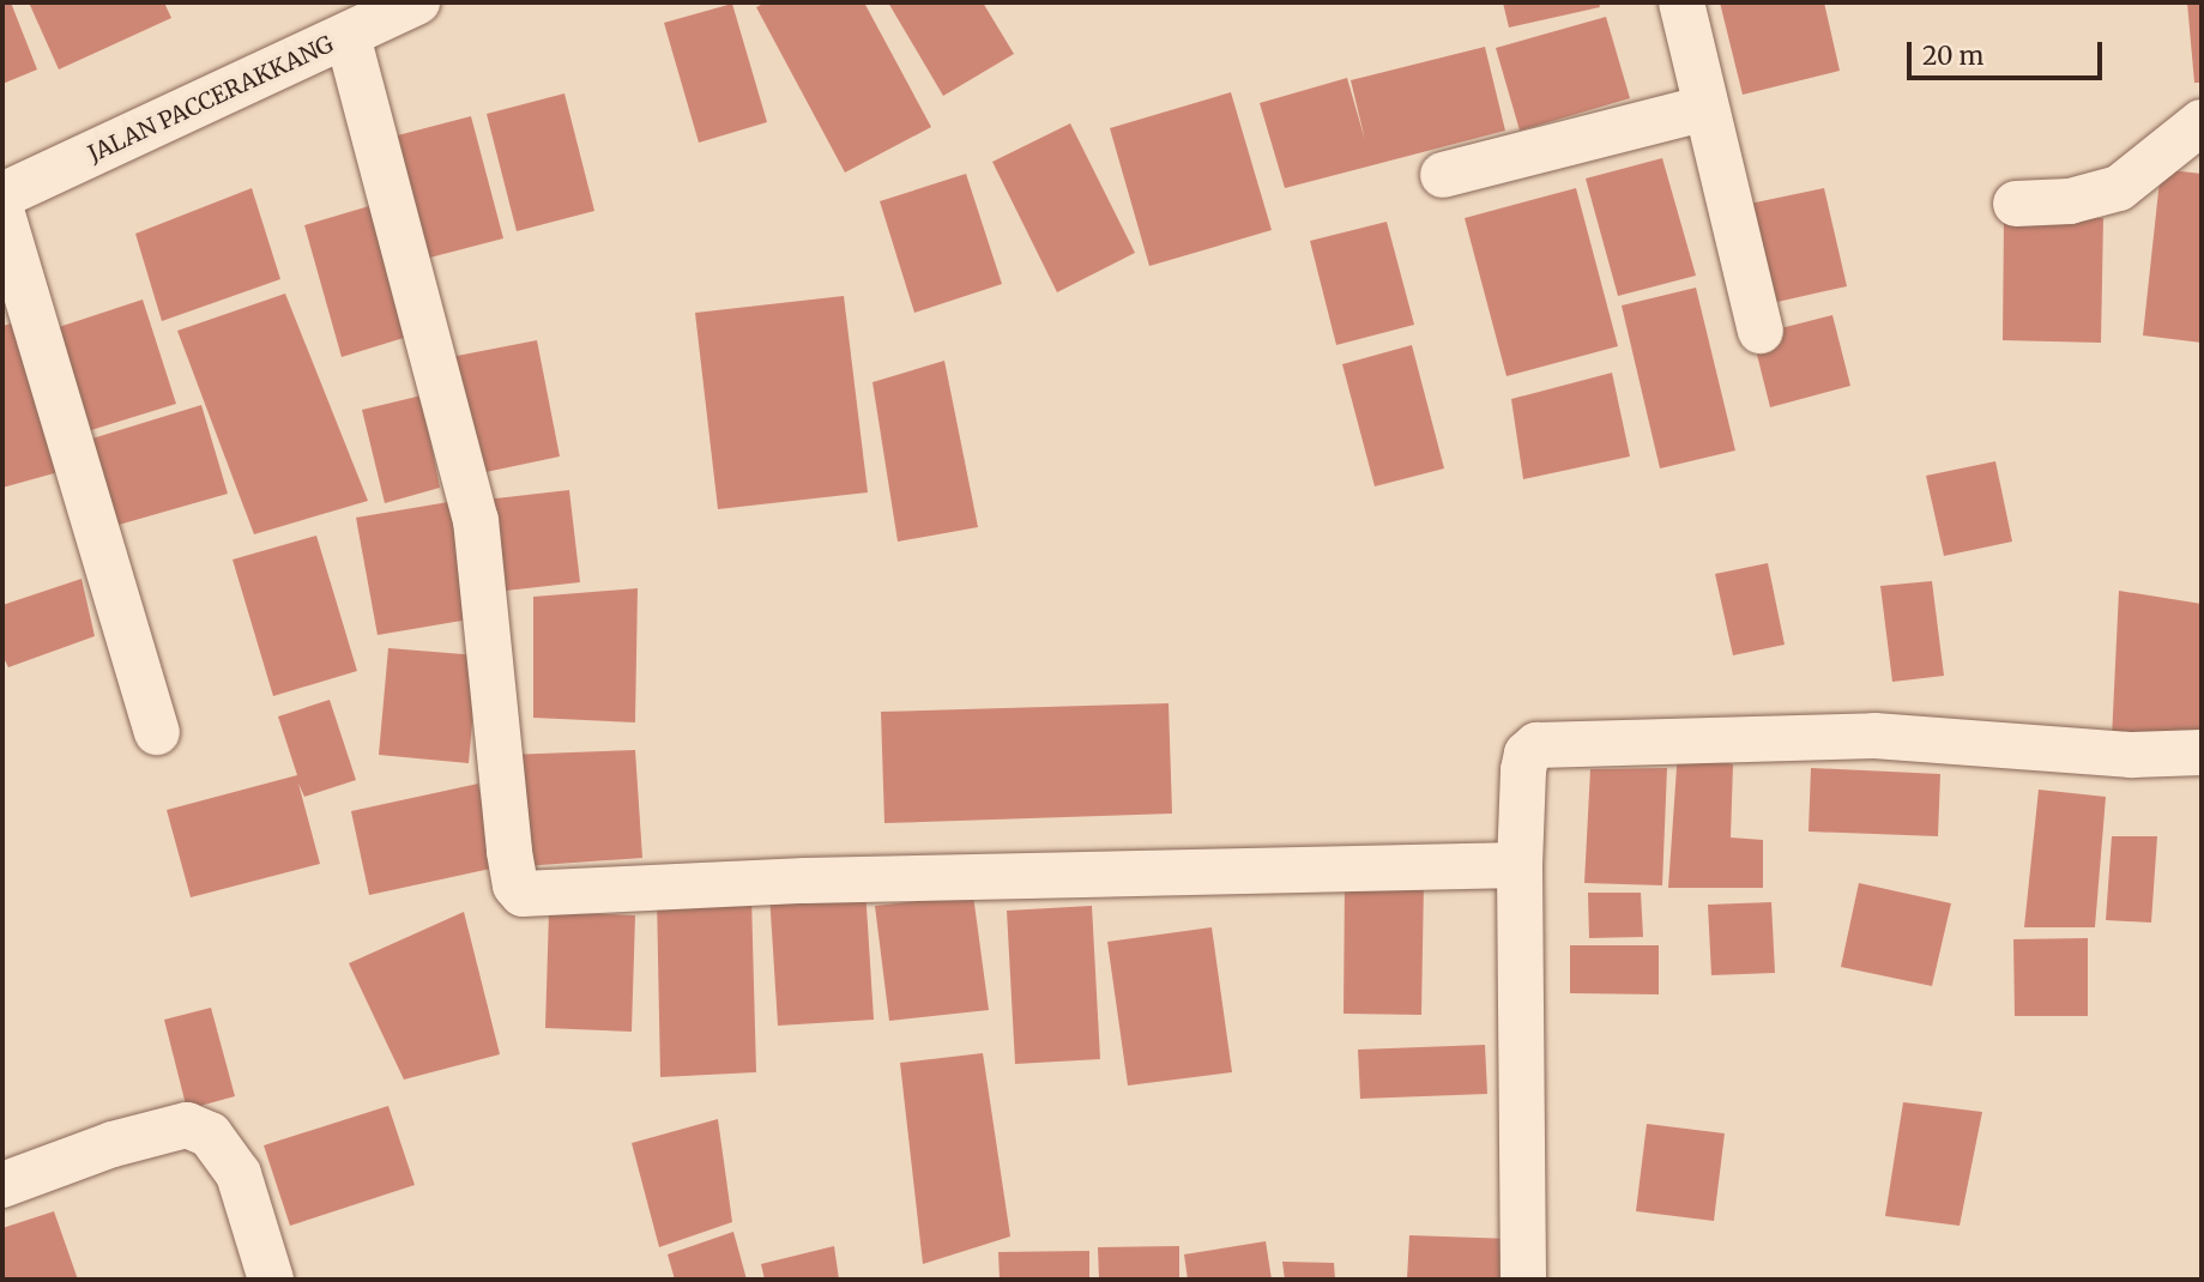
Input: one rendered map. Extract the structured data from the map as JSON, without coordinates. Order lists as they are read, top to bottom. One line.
{"streets":{"street":["JALAN PACCERAKKANG"]},"scale_bar":"20 m"}
